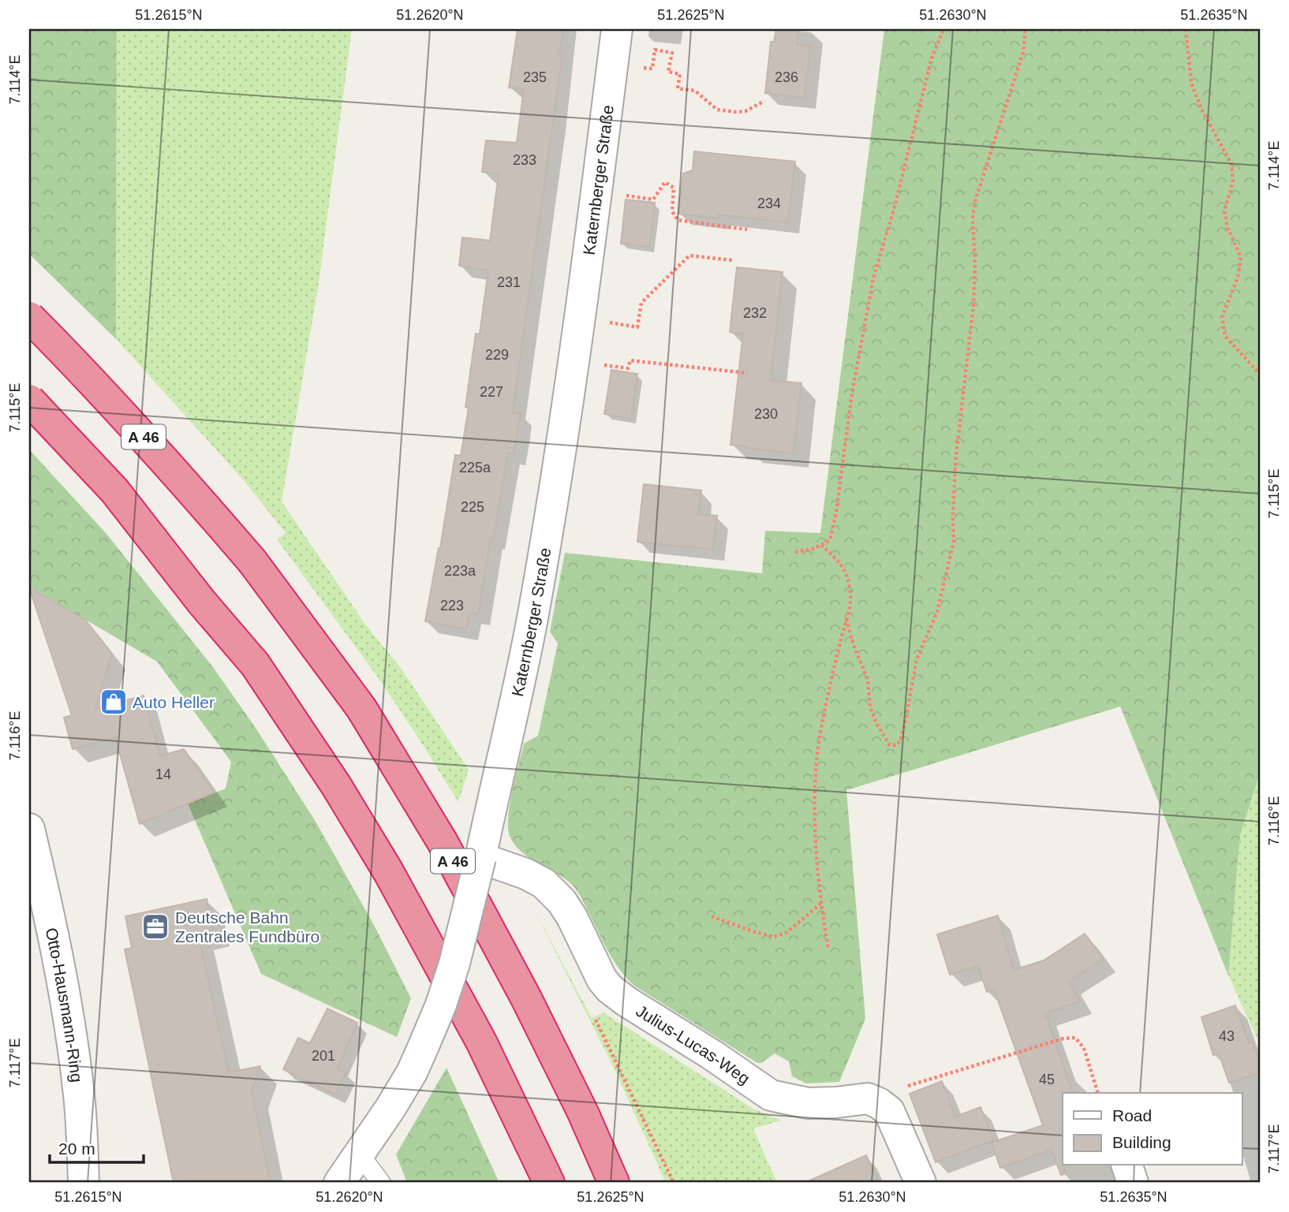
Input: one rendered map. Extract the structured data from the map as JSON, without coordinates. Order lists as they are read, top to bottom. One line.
{"streets":{"highway":["A 46"],"street":["Katernberger Straße","Otto-Hausmann-Ring","Julius-Lucas-Weg"]},"crossings":[["Katernberger Straße","Julius-Lucas-Weg"]],"places":{"shop":["Auto Heller"],"office":["Deutsche Bahn Zentrales Fundbüro"]},"house_numbers":["235","236","233","234","231","232","229","227","230","225a","225","223a","223","14","43","201","45"],"legend":["Road","Building"],"scale_bar":"20 m","coordinates":["51.2615°N","51.2620°N","51.2625°N","51.2630°N","51.2635°N","7.114°E","7.115°E","7.116°E","7.117°E"]}
